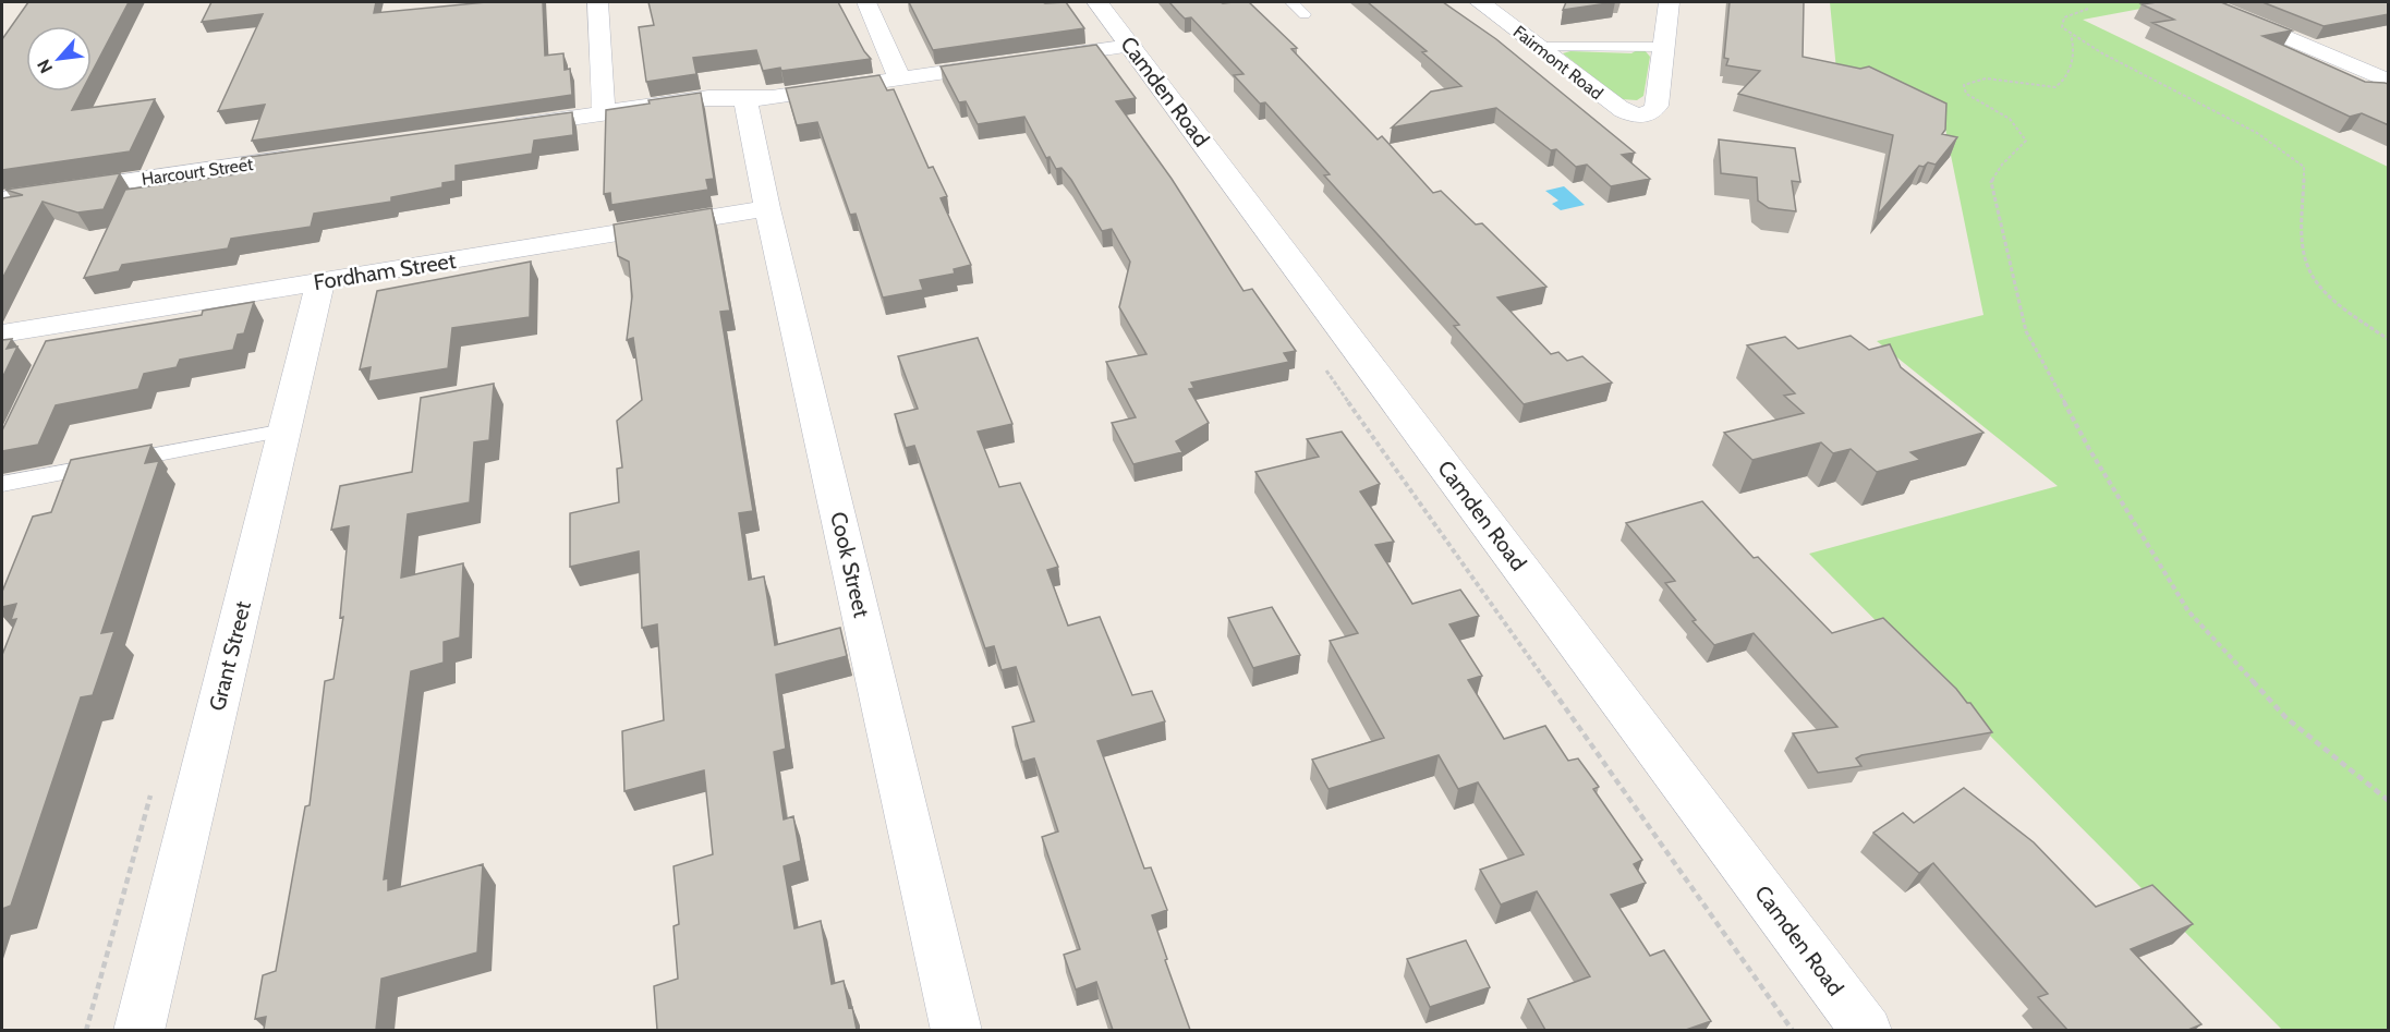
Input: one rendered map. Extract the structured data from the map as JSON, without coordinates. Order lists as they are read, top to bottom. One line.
{"streets":{"street":["Fairmont Road","Camden Road","Harcourt Street","Fordham Street","Cook Street","Grant Street"]},"crossings":[["Fordham Street","Cook Street"],["Fordham Street","Grant Street"]],"north":"bottom left"}
